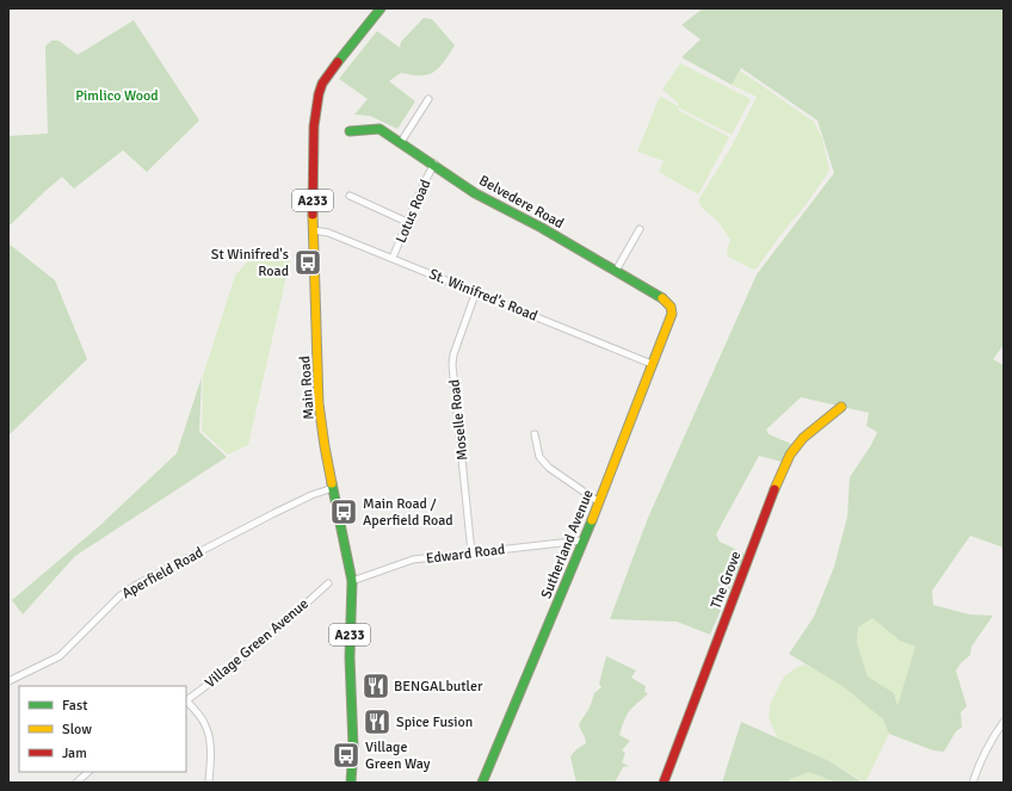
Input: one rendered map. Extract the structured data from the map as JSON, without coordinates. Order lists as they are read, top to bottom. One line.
{"streets":{"street":["A233","Belvedere Road","Lotus Road","St. Winifred's Road","Main Road","Moselle Road","Sutherland Avenue","Edward Road","Aperfield Road","The Grove","Village Green Avenue"]},"crossings":[["Belvedere Road","Lotus Road"],["Belvedere Road","Sutherland Avenue"],["Lotus Road","St. Winifred's Road"],["St. Winifred's Road","Main Road"],["St. Winifred's Road","Moselle Road"],["St. Winifred's Road","Sutherland Avenue"],["Main Road","Edward Road"],["Main Road","Aperfield Road"],["Moselle Road","Edward Road"],["Sutherland Avenue","Edward Road"]],"parks":["Pimlico Wood"],"places":{"bus stop":["St Winifred's Road","Main Road / Aperfield Road","Village Green Way"],"restaurant":["BENGALbutler","Spice Fusion"]},"legend":["Fast","Slow","Jam"]}
